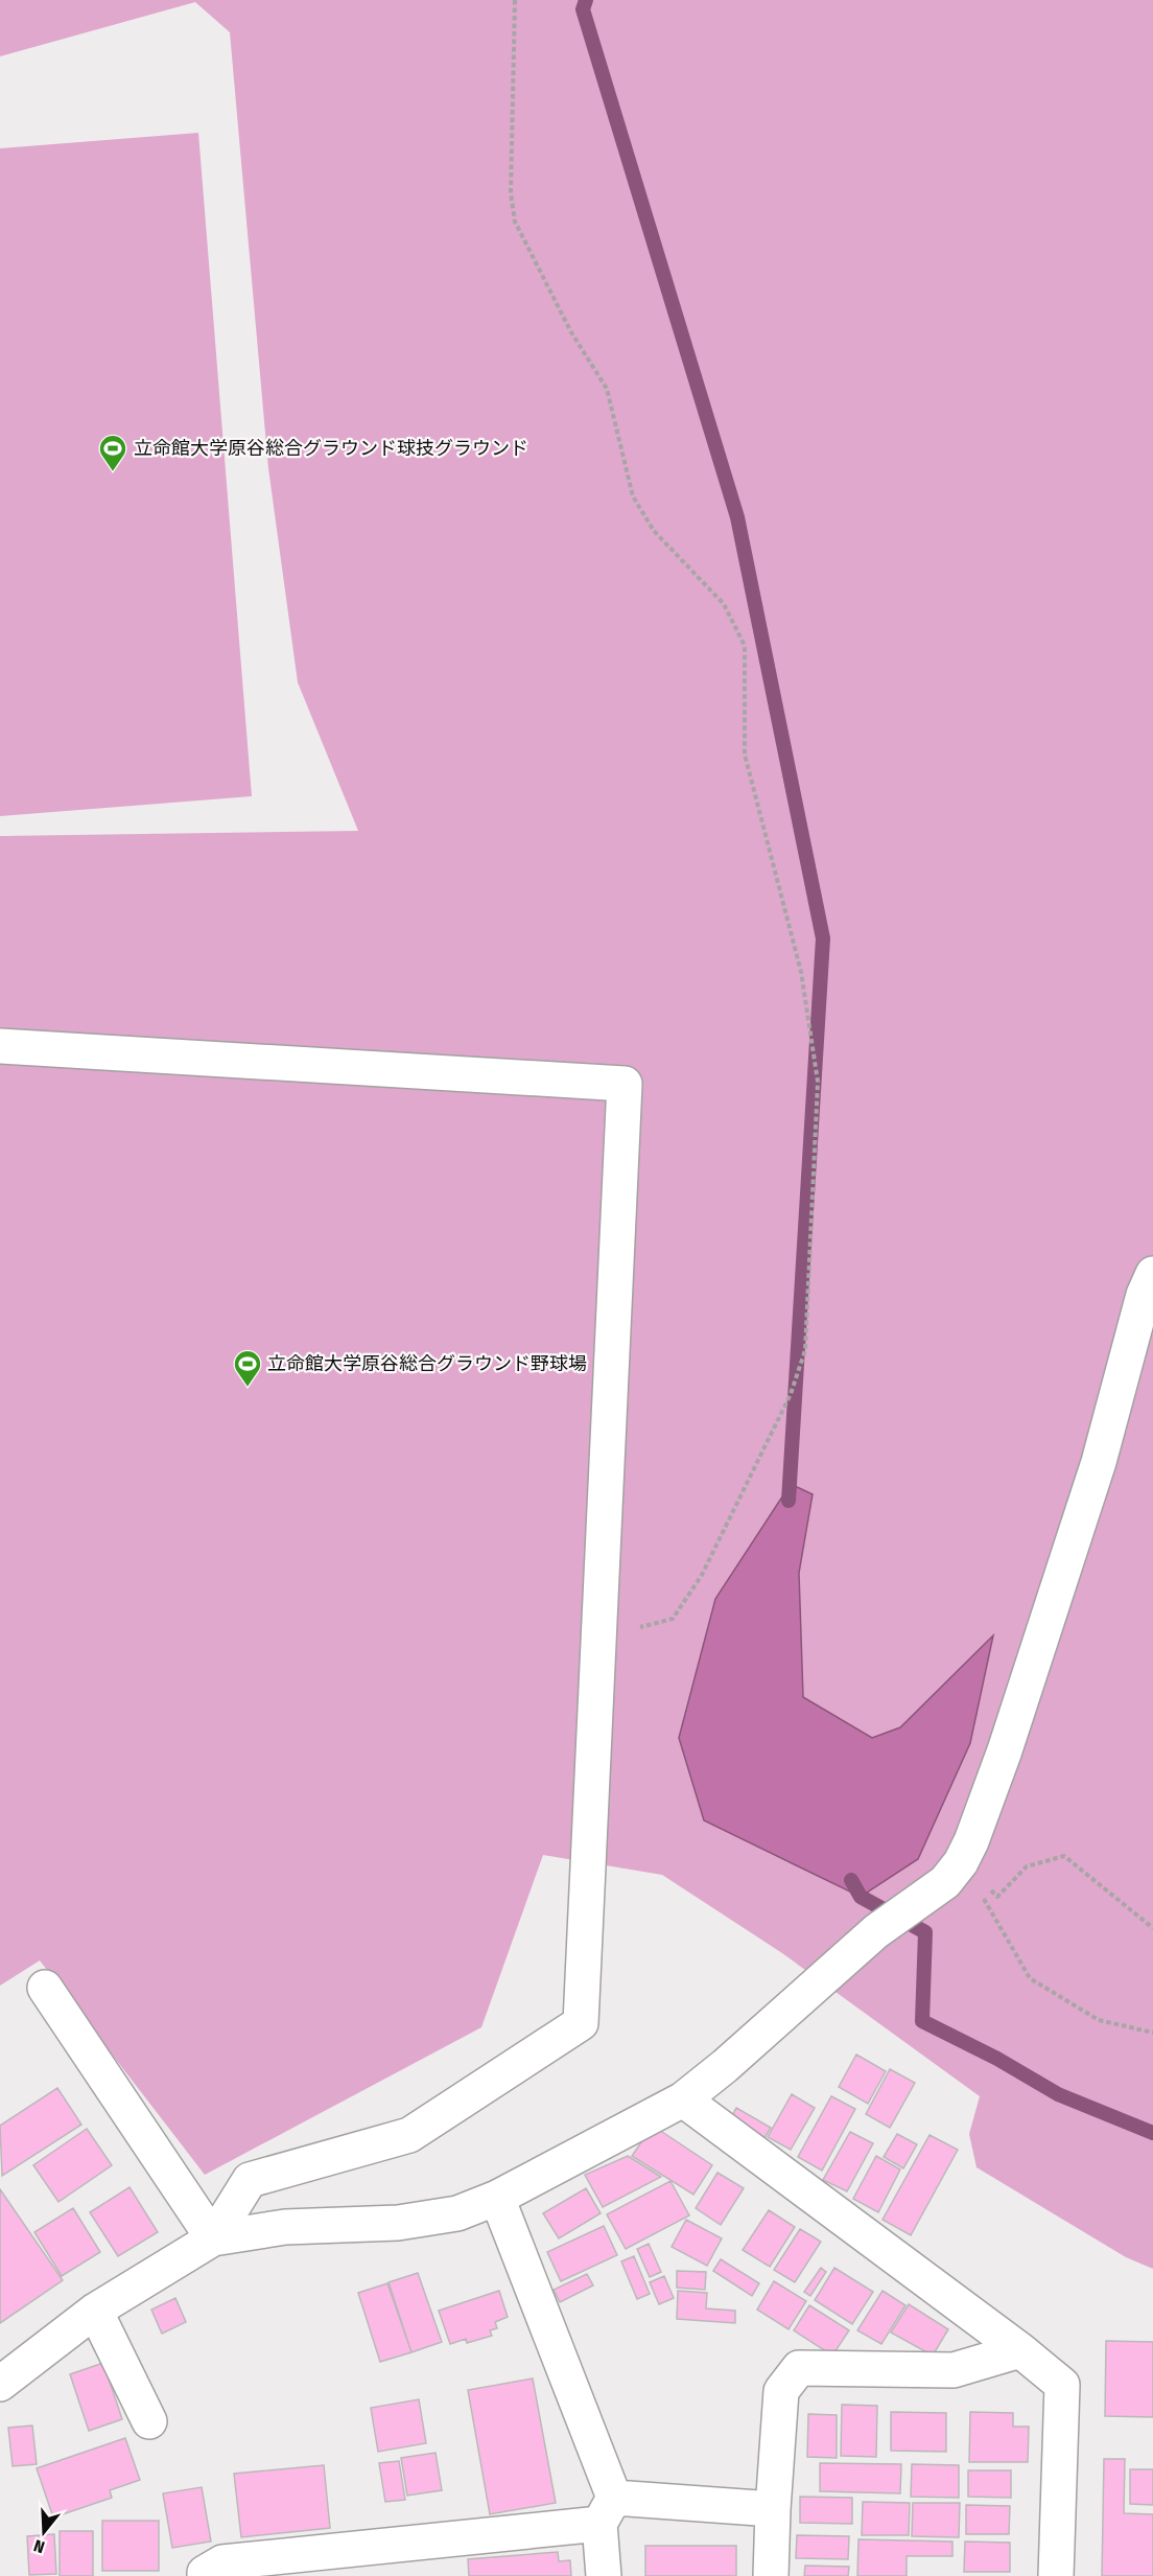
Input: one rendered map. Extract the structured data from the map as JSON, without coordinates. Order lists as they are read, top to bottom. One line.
{"places":{"sports":["立命館大学原谷総合グラウンド球技グラウンド","立命館大学原谷総合グラウンド野球場"]},"north":"bottom"}
